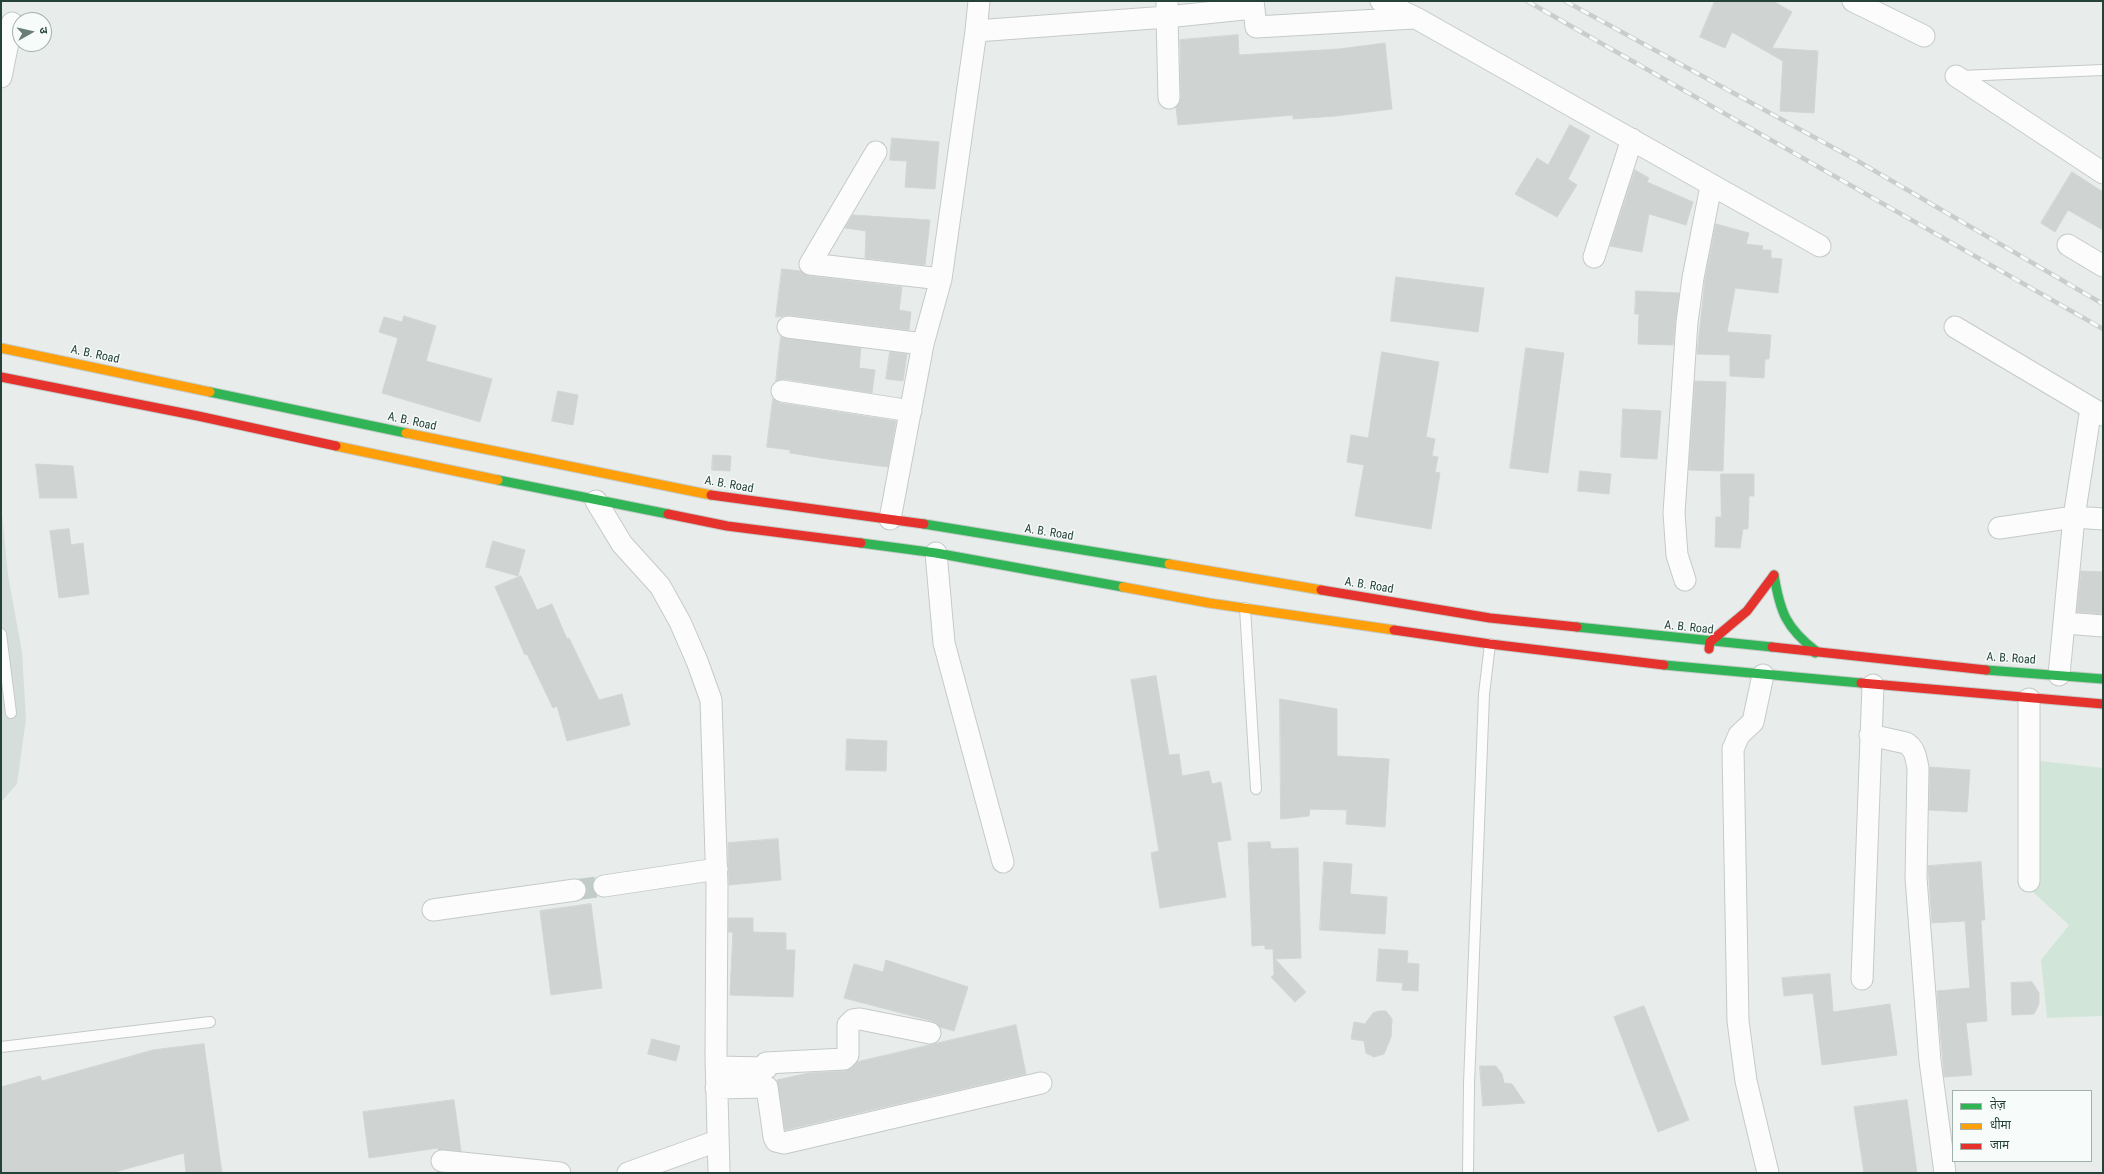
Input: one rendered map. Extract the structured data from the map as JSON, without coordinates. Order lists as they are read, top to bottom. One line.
{"streets":{"main road":["A. B. Road"]},"legend":["तेज़","धीमा","जाम"],"north":"right"}
